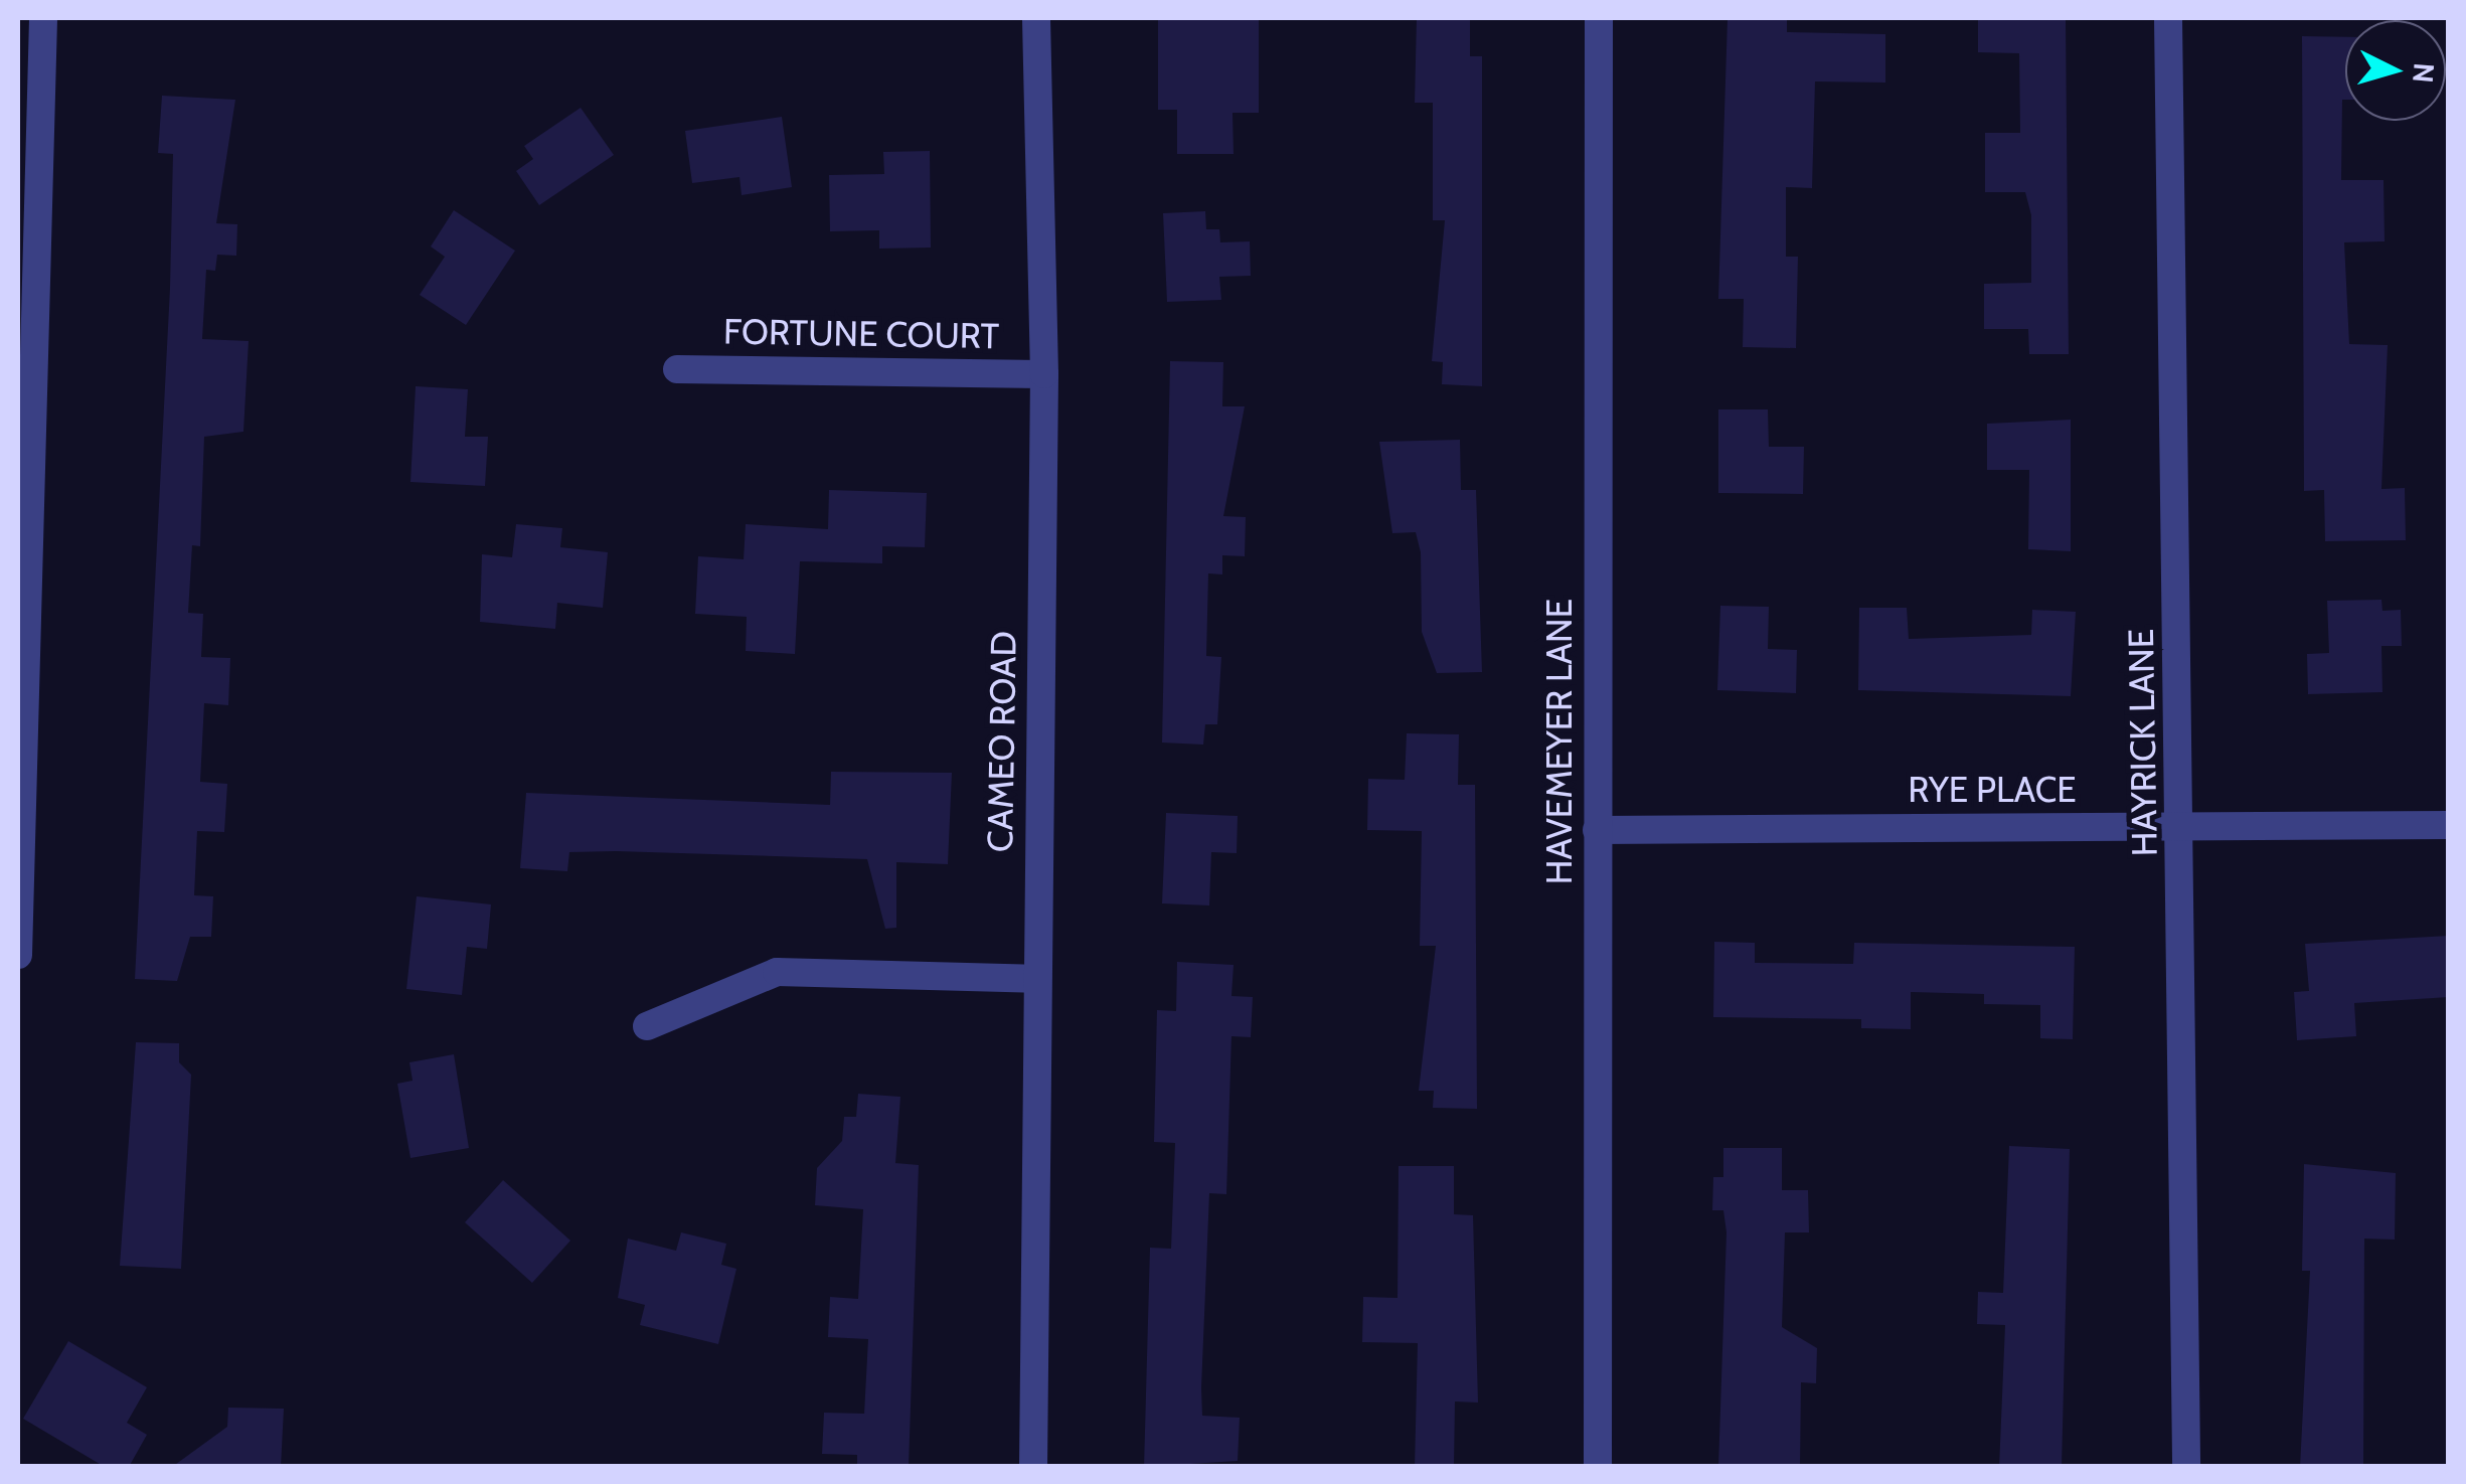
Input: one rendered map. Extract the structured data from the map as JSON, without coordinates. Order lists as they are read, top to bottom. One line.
{"streets":{"street":["FORTUNE COURT","CAMEO ROAD","HAVEMEYER LANE","HAYRICK LANE","RYE PLACE"]},"crossings":[["FORTUNE COURT","CAMEO ROAD"],["HAVEMEYER LANE","RYE PLACE"],["HAYRICK LANE","RYE PLACE"]],"north":"right"}
